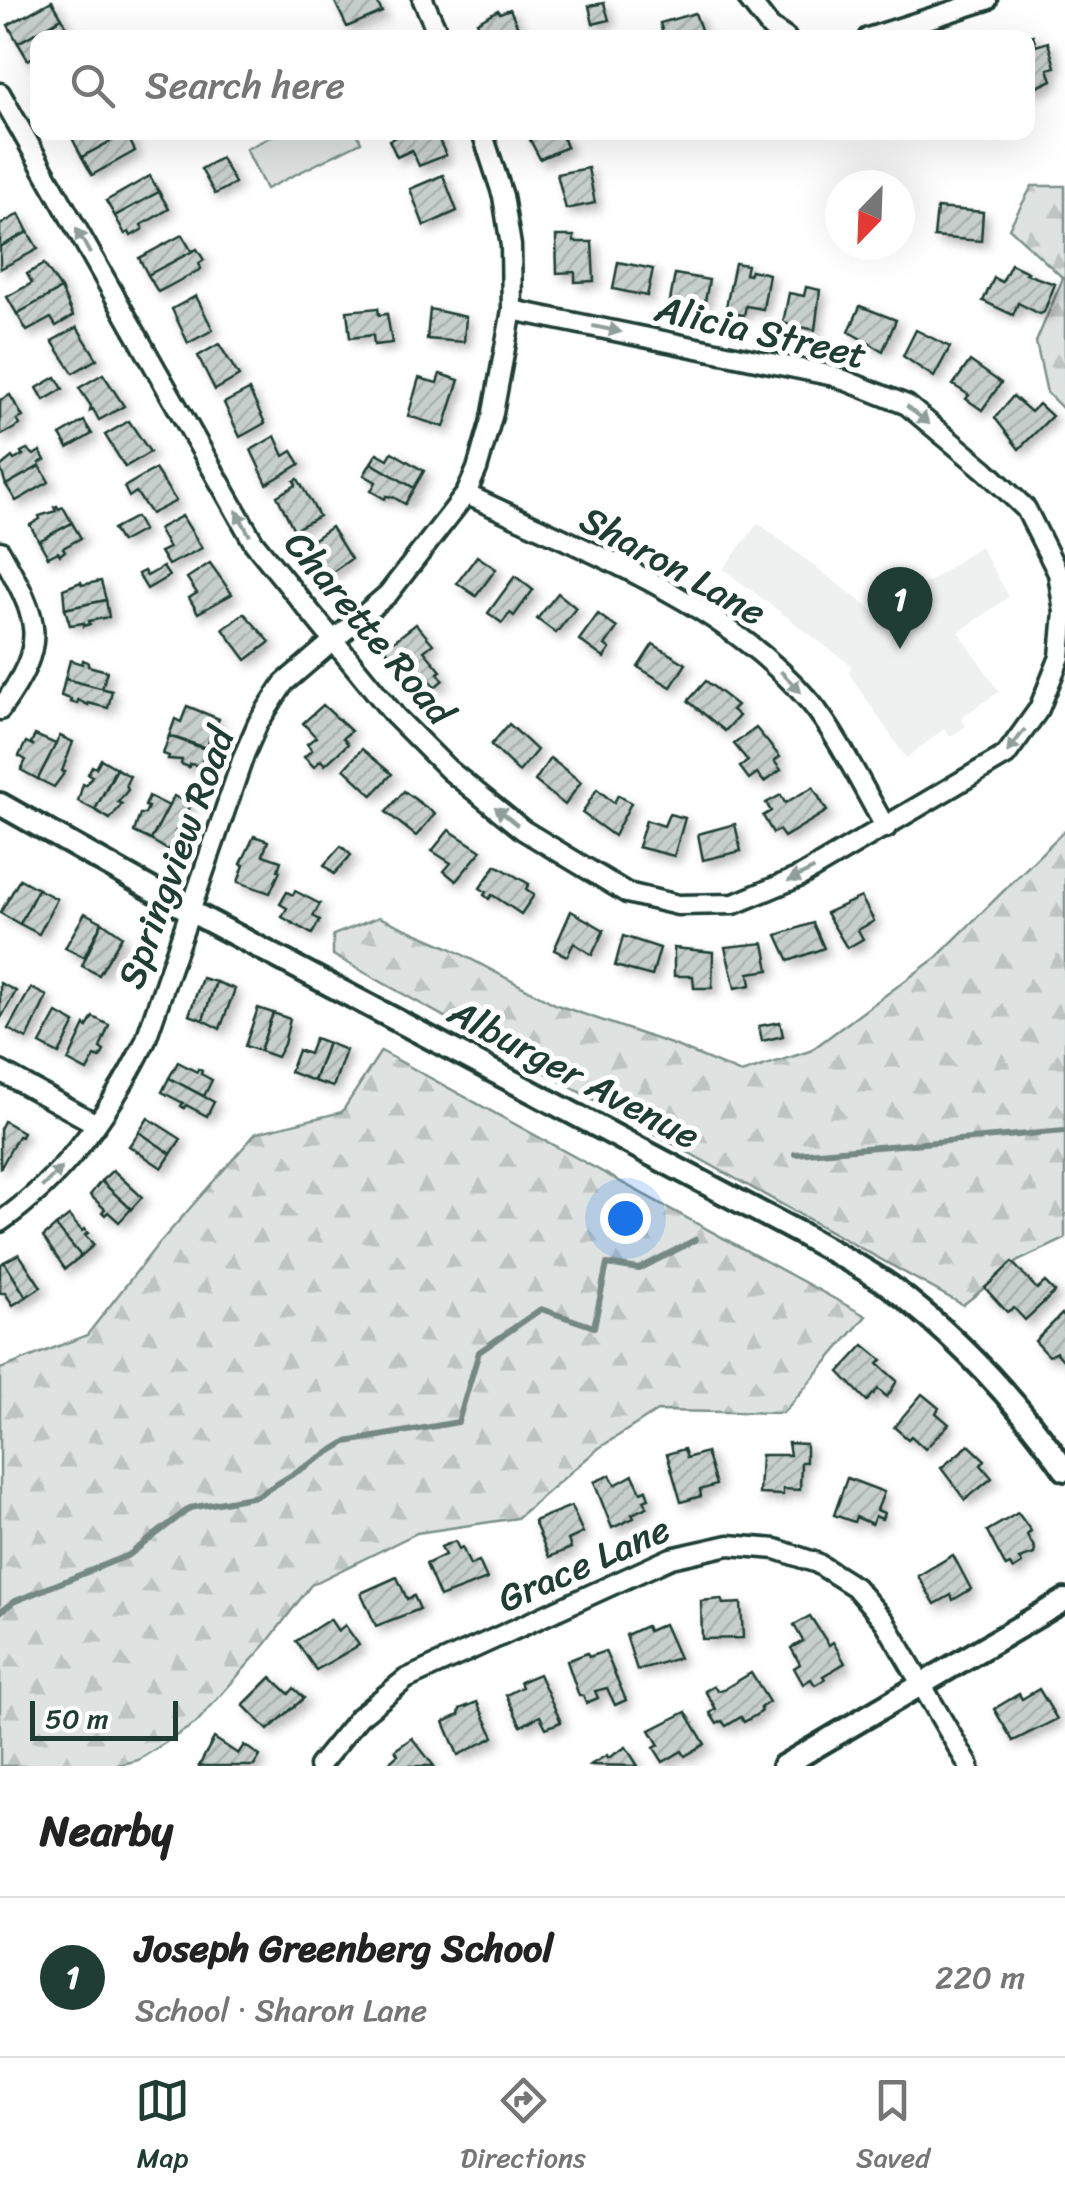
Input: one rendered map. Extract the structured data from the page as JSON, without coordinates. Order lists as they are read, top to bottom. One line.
{"streets":{"street":["Alicia Street","Sharon Lane","Charette Road","Springview Road","Alburger Avenue","Grace Lane"]},"crossings":[["Alicia Street","Sharon Lane"],["Alicia Street","Charette Road"],["Alicia Street","Springview Road"],["Sharon Lane","Charette Road"],["Sharon Lane","Springview Road"],["Charette Road","Springview Road"],["Springview Road","Alburger Avenue"]],"one_way":["Sharon Lane","Charette Road"],"scale_bar":"50 m","north":"bottom left","page":{"search":"Search here","pins":"1","scale":"50 m","heading":"Nearby","list":[{"mark":"1","name":"Joseph Greenberg School","note":"School · Sharon Lane","value":"220 m"}],"nav":["Map","Directions","Saved"]}}
